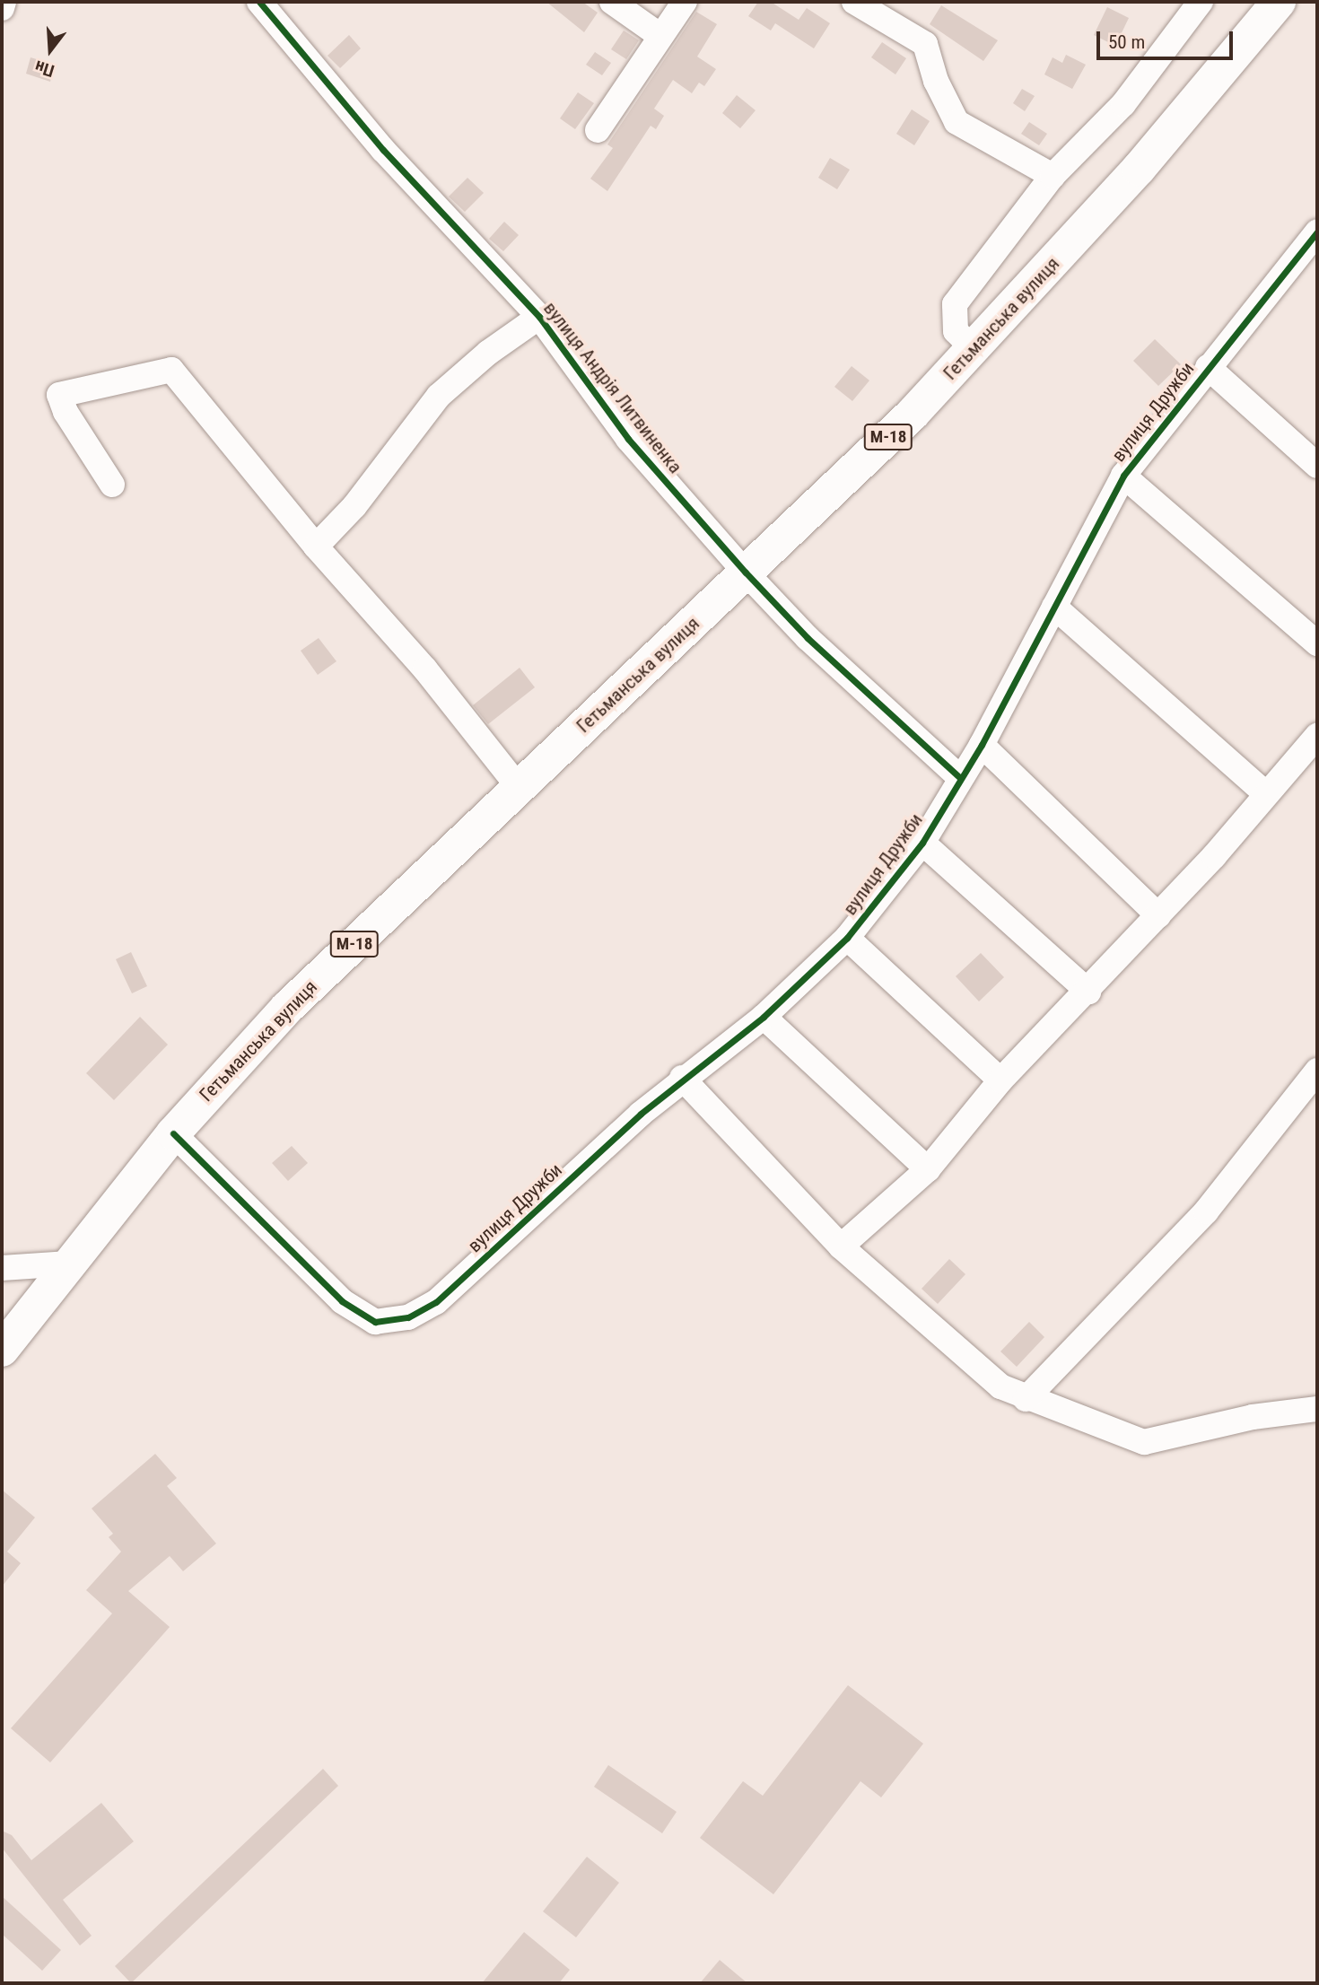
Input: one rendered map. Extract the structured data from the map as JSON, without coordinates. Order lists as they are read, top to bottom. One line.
{"streets":{"highway":["Гетьманська вулиця","М-18"],"street":["вулиця Андрія Литвиненка","вулиця Дружби"]},"crossings":[["Гетьманська вулиця","вулиця Андрія Литвиненка"],["Гетьманська вулиця","вулиця Дружби"],["вулиця Андрія Литвиненка","вулиця Дружби"]],"scale_bar":"50 m","north":"bottom"}
